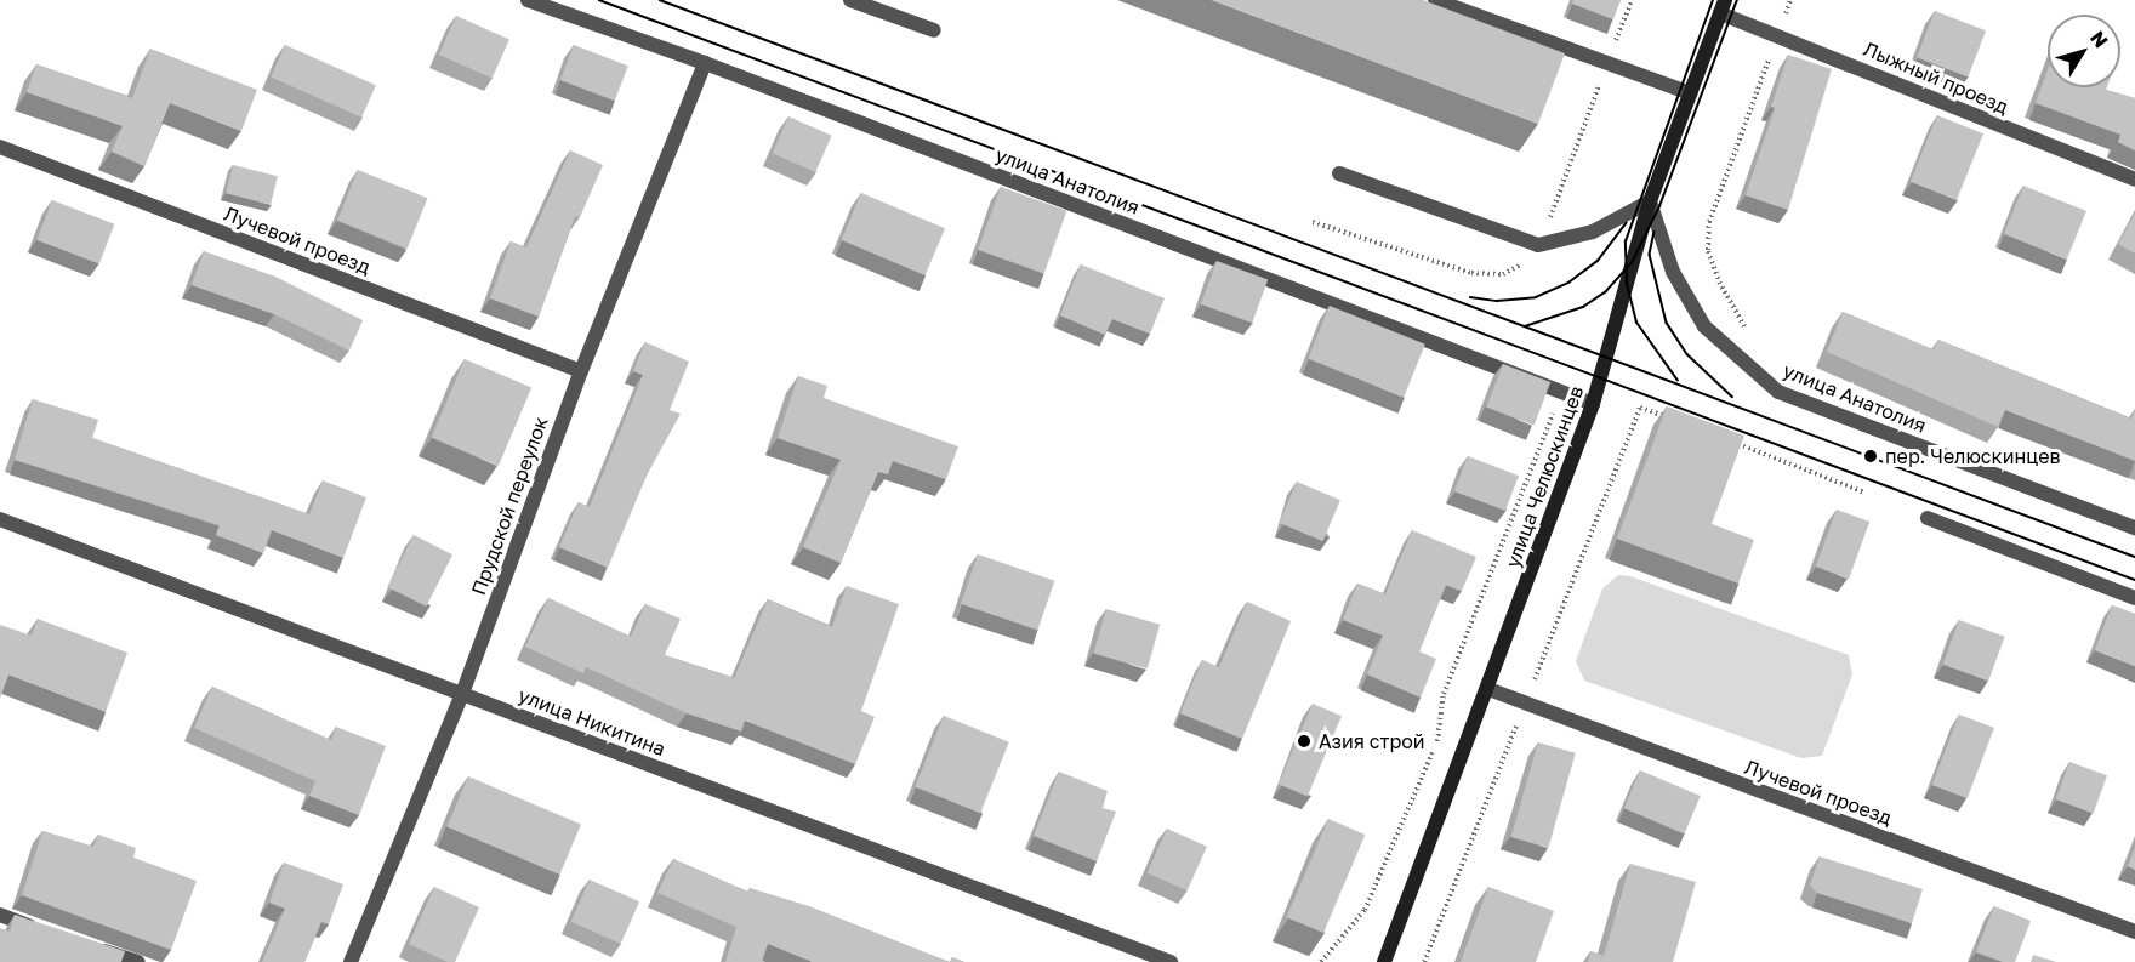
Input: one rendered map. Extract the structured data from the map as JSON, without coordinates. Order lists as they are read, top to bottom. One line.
{"streets":{"main road":["улица Челюскинцев"],"street":["Лыжный проезд","улица Анатолия","Лучевой проезд","Прудской переулок","улица Никитина"]},"crossings":[["Лыжный проезд","улица Челюскинцев"],["улица Анатолия","улица Челюскинцев"],["улица Анатолия","Прудской переулок"],["Лучевой проезд","улица Челюскинцев"],["Лучевой проезд","Прудской переулок"],["Прудской переулок","улица Никитина"]],"places":["пер. Челюскинцев","Азия строй"],"north":"top right"}
